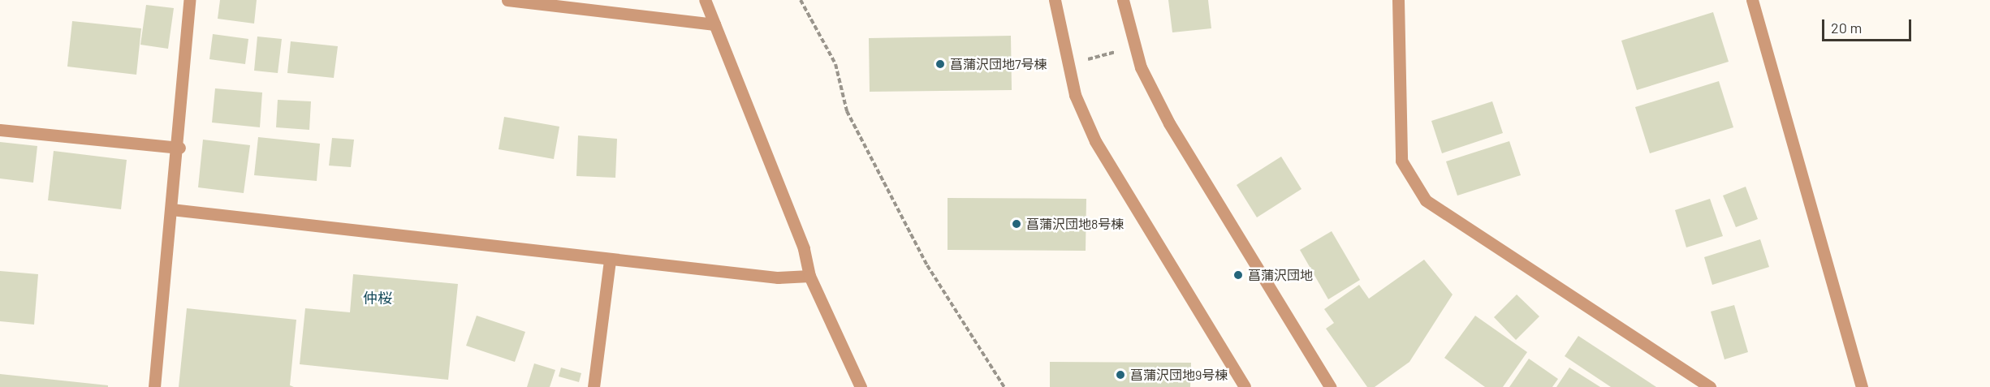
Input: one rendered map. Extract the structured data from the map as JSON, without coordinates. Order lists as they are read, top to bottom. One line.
{"districts":["仲桜"],"places":["菖蒲沢団地7号棟","菖蒲沢団地8号棟","菖蒲沢団地","菖蒲沢団地9号棟"],"scale_bar":"20 m"}
